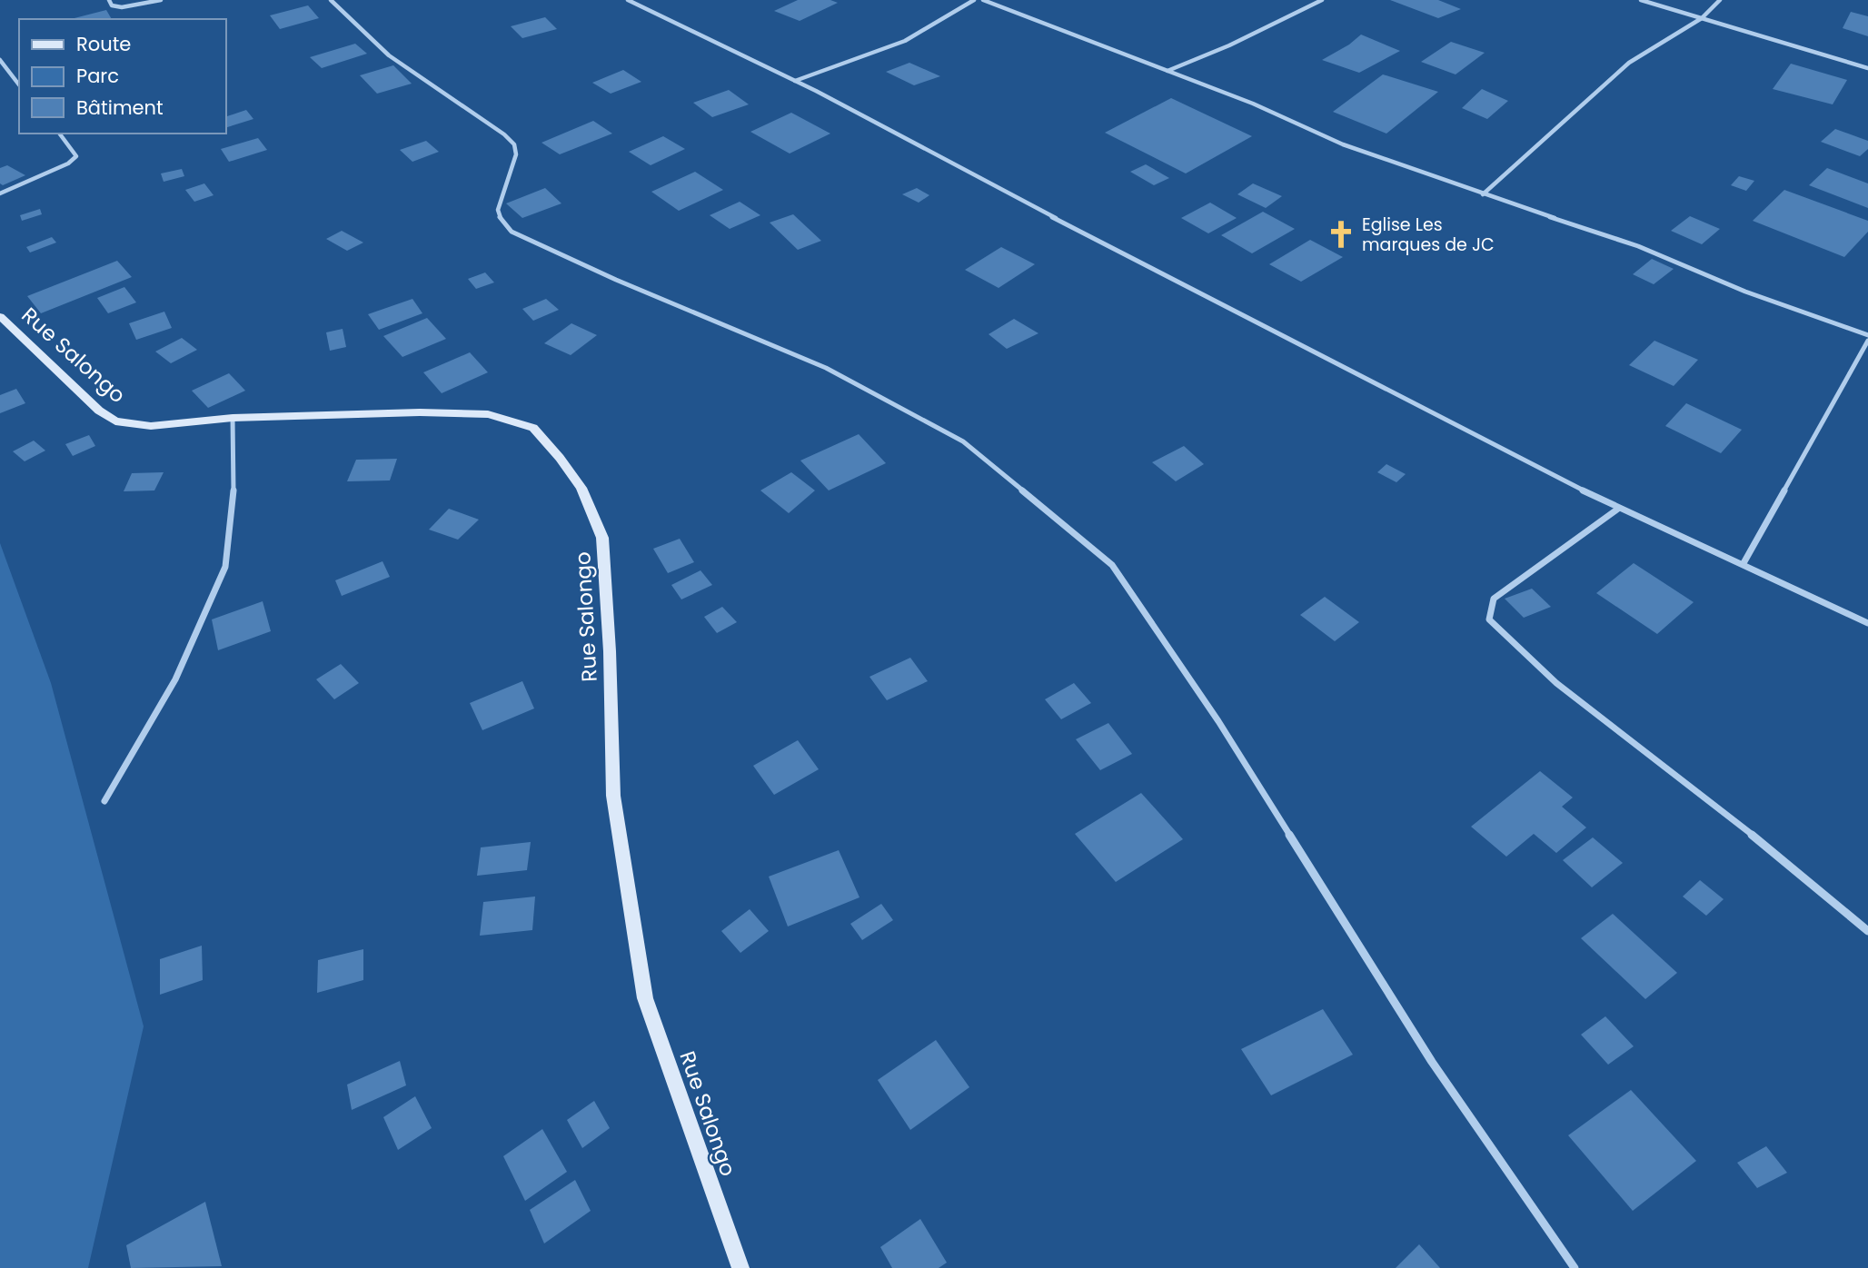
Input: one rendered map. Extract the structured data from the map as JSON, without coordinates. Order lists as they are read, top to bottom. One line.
{"streets":{"street":["Rue Salongo"]},"places":{"church":["Eglise Les marques de JC"]},"legend":["Route","Parc","Bâtiment"]}
